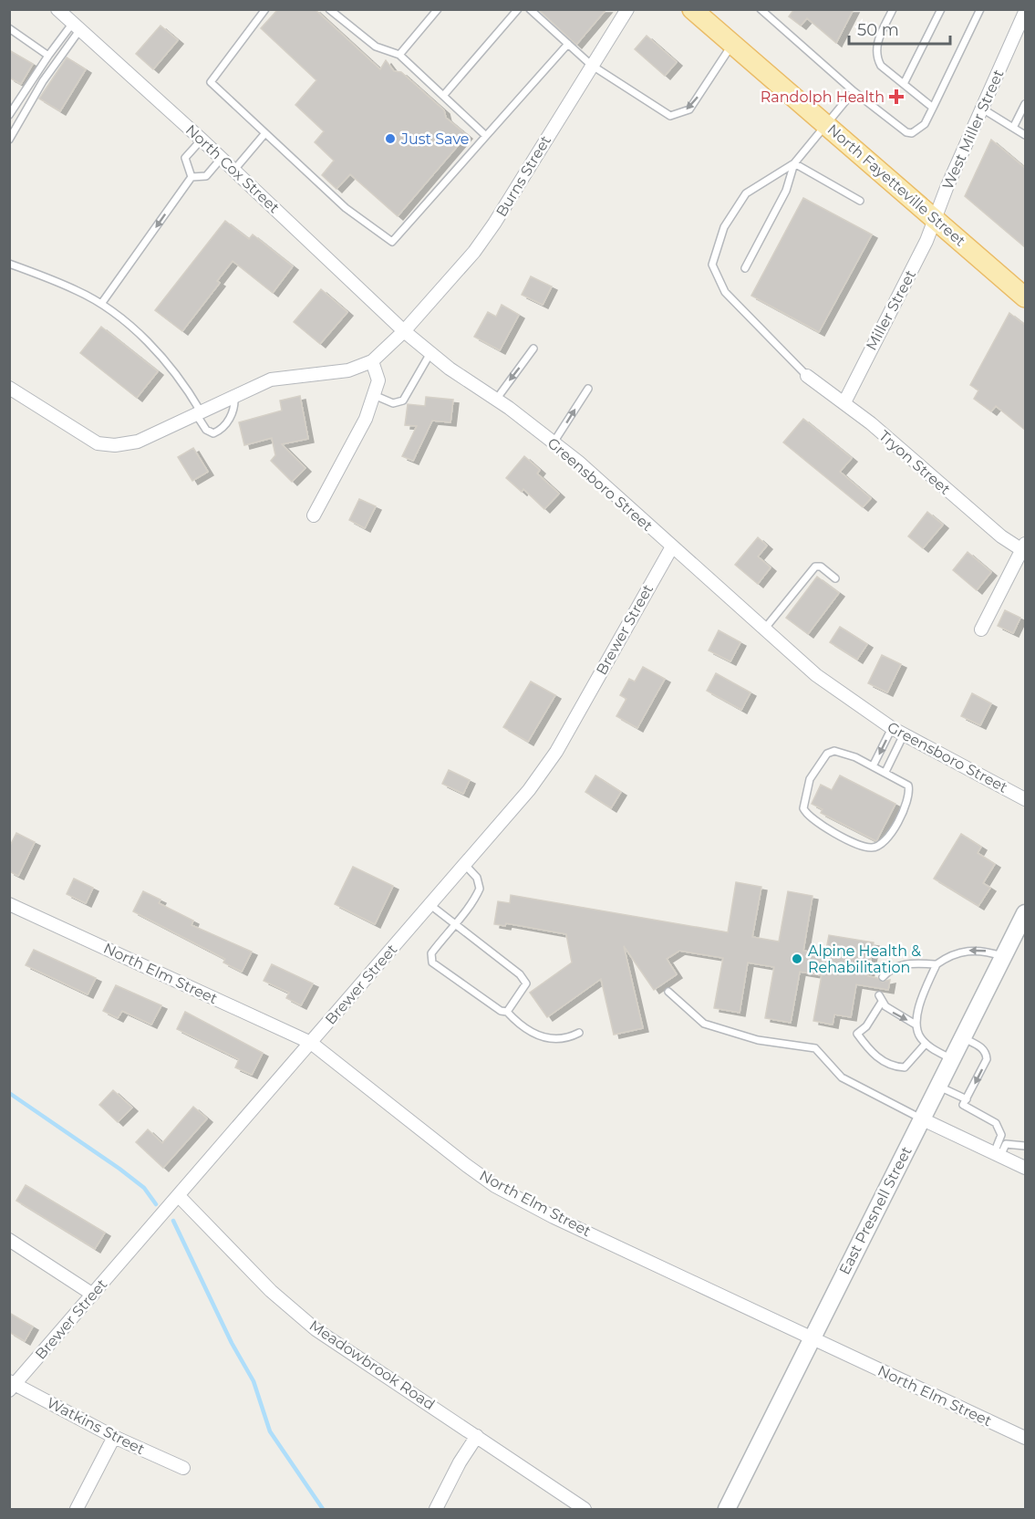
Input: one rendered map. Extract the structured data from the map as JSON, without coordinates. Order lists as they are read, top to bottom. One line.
{"streets":{"main road":["North Fayetteville Street","East Presnell Street"],"street":["West Miller Street","North Cox Street","Burns Street","Miller Street","Tryon Street","Greensboro Street","Brewer Street","North Elm Street","Meadowbrook Road","Watkins Street"]},"crossings":[["West Miller Street","North Fayetteville Street"],["West Miller Street","Miller Street"],["North Cox Street","Burns Street"],["North Cox Street","Greensboro Street"],["Burns Street","Greensboro Street"],["North Fayetteville Street","Miller Street"],["Miller Street","Tryon Street"],["Greensboro Street","Brewer Street"],["Brewer Street","North Elm Street"],["Brewer Street","Meadowbrook Road"],["Brewer Street","Watkins Street"],["North Elm Street","East Presnell Street"]],"places":{"health":["Randolph Health"],"other":["Just Save","Alpine Health & Rehabilitation"]},"scale_bar":"50 m"}
